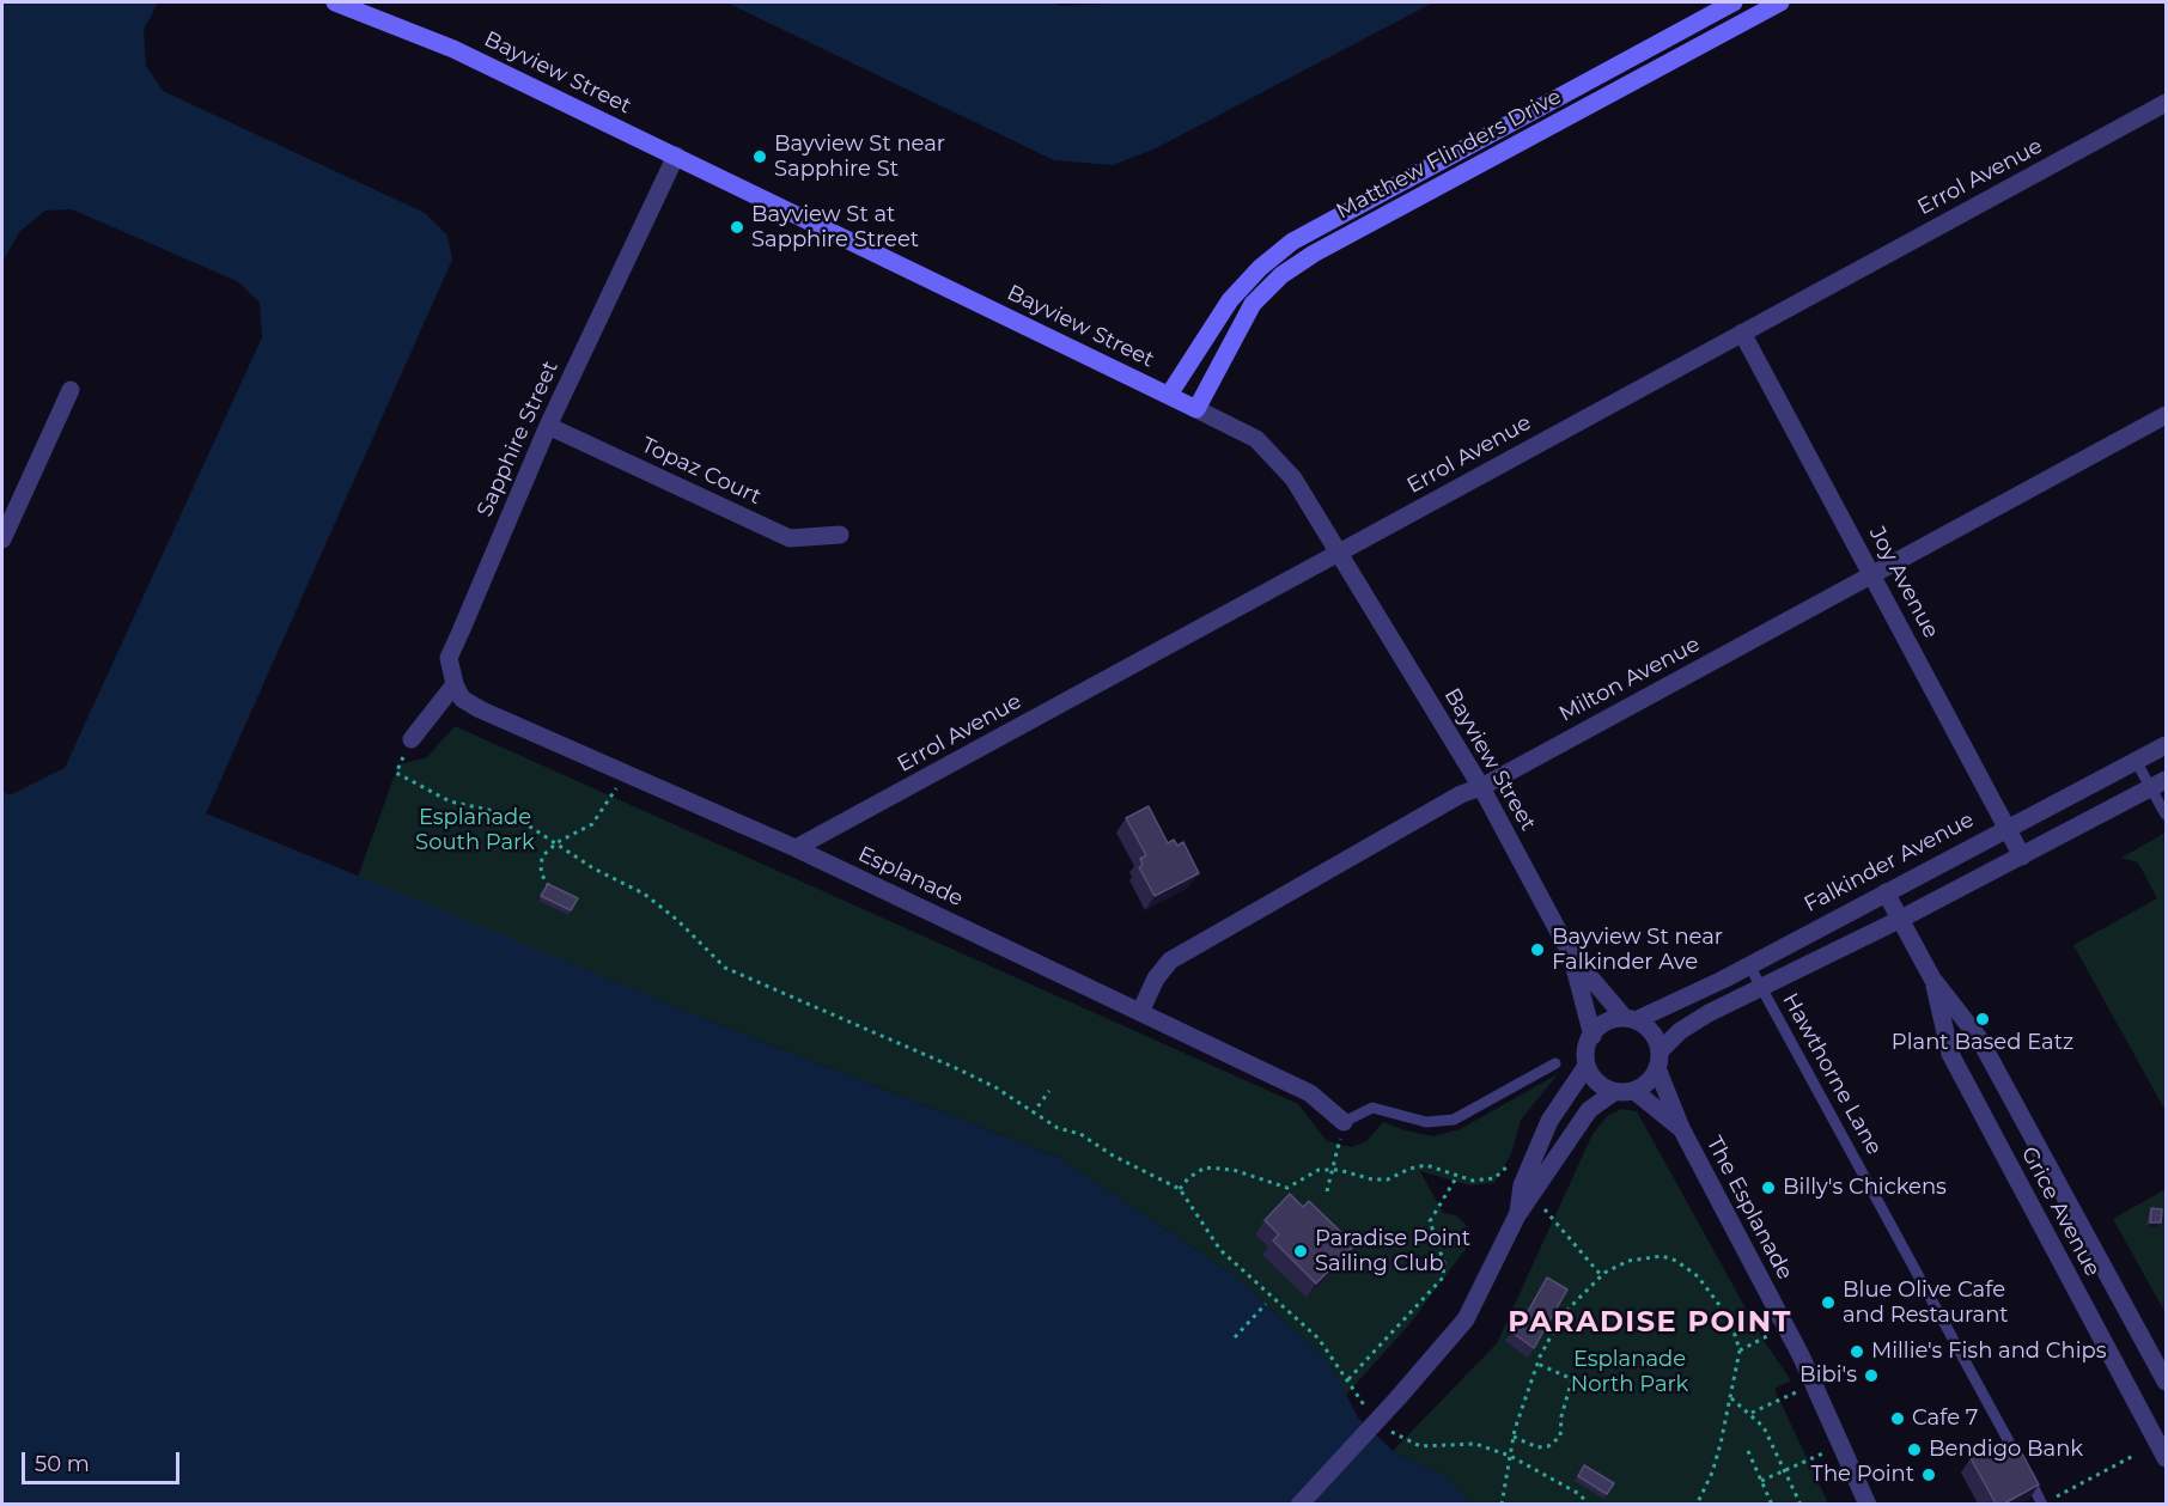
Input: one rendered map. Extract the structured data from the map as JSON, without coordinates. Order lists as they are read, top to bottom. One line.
{"streets":{"main road":["Bayview Street","Matthew Flinders Drive"],"street":["Errol Avenue","Sapphire Street","Topaz Court","Joy Avenue","Milton Avenue","Falkinder Avenue","Esplanade","The Esplanade","Grice Avenue"],"lane":["Hawthorne Lane"]},"crossings":[["Bayview Street","Matthew Flinders Drive"],["Bayview Street","Errol Avenue"],["Bayview Street","Sapphire Street"],["Bayview Street","Milton Avenue"],["Bayview Street","Falkinder Avenue"],["Bayview Street","The Esplanade"],["Errol Avenue","Joy Avenue"],["Errol Avenue","Esplanade"],["Sapphire Street","Topaz Court"],["Sapphire Street","Esplanade"],["Joy Avenue","Milton Avenue"],["Joy Avenue","Falkinder Avenue"],["Milton Avenue","Esplanade"],["Falkinder Avenue","Hawthorne Lane"],["Falkinder Avenue","The Esplanade"],["Falkinder Avenue","Grice Avenue"]],"districts":["PARADISE POINT"],"parks":["Esplanade South Park","Esplanade North Park"],"places":["Bayview St near Sapphire St","Bayview St at Sapphire Street","Bayview St near Falkinder Ave","Plant Based Eatz","Billy's Chickens","Paradise Point Sailing Club","Blue Olive Cafe and Restaurant","Millie's Fish and Chips","Bibi's","Cafe 7","Bendigo Bank","The Point"],"scale_bar":"50 m"}
